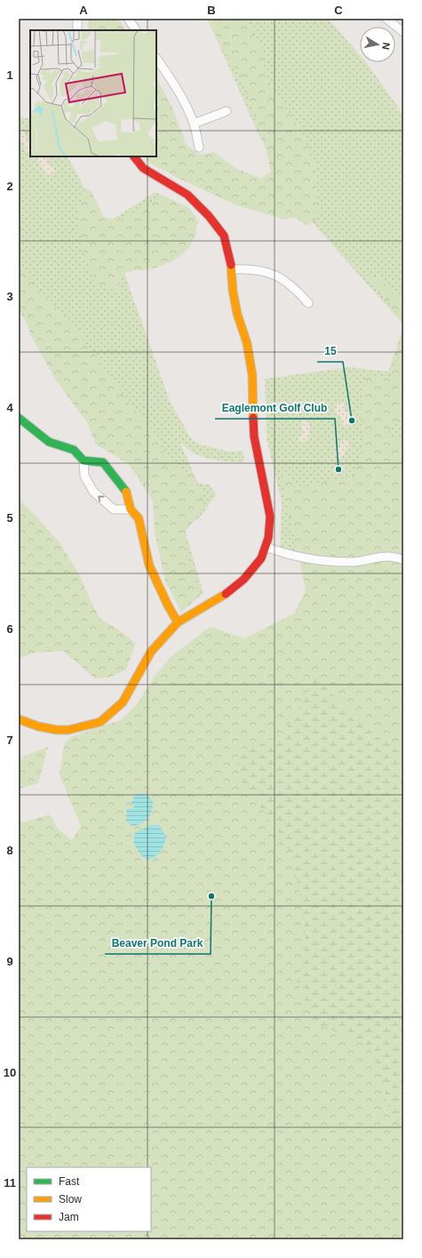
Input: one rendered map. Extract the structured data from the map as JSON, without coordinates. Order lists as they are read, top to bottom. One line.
{"places":["15","Eaglemont Golf Club","Beaver Pond Park"],"legend":["Fast","Slow","Jam"],"north":"right","grid":{"columns":["A","B","C"],"rows":["1","2","3","4","5","6","7","8","9","10","11"]}}
